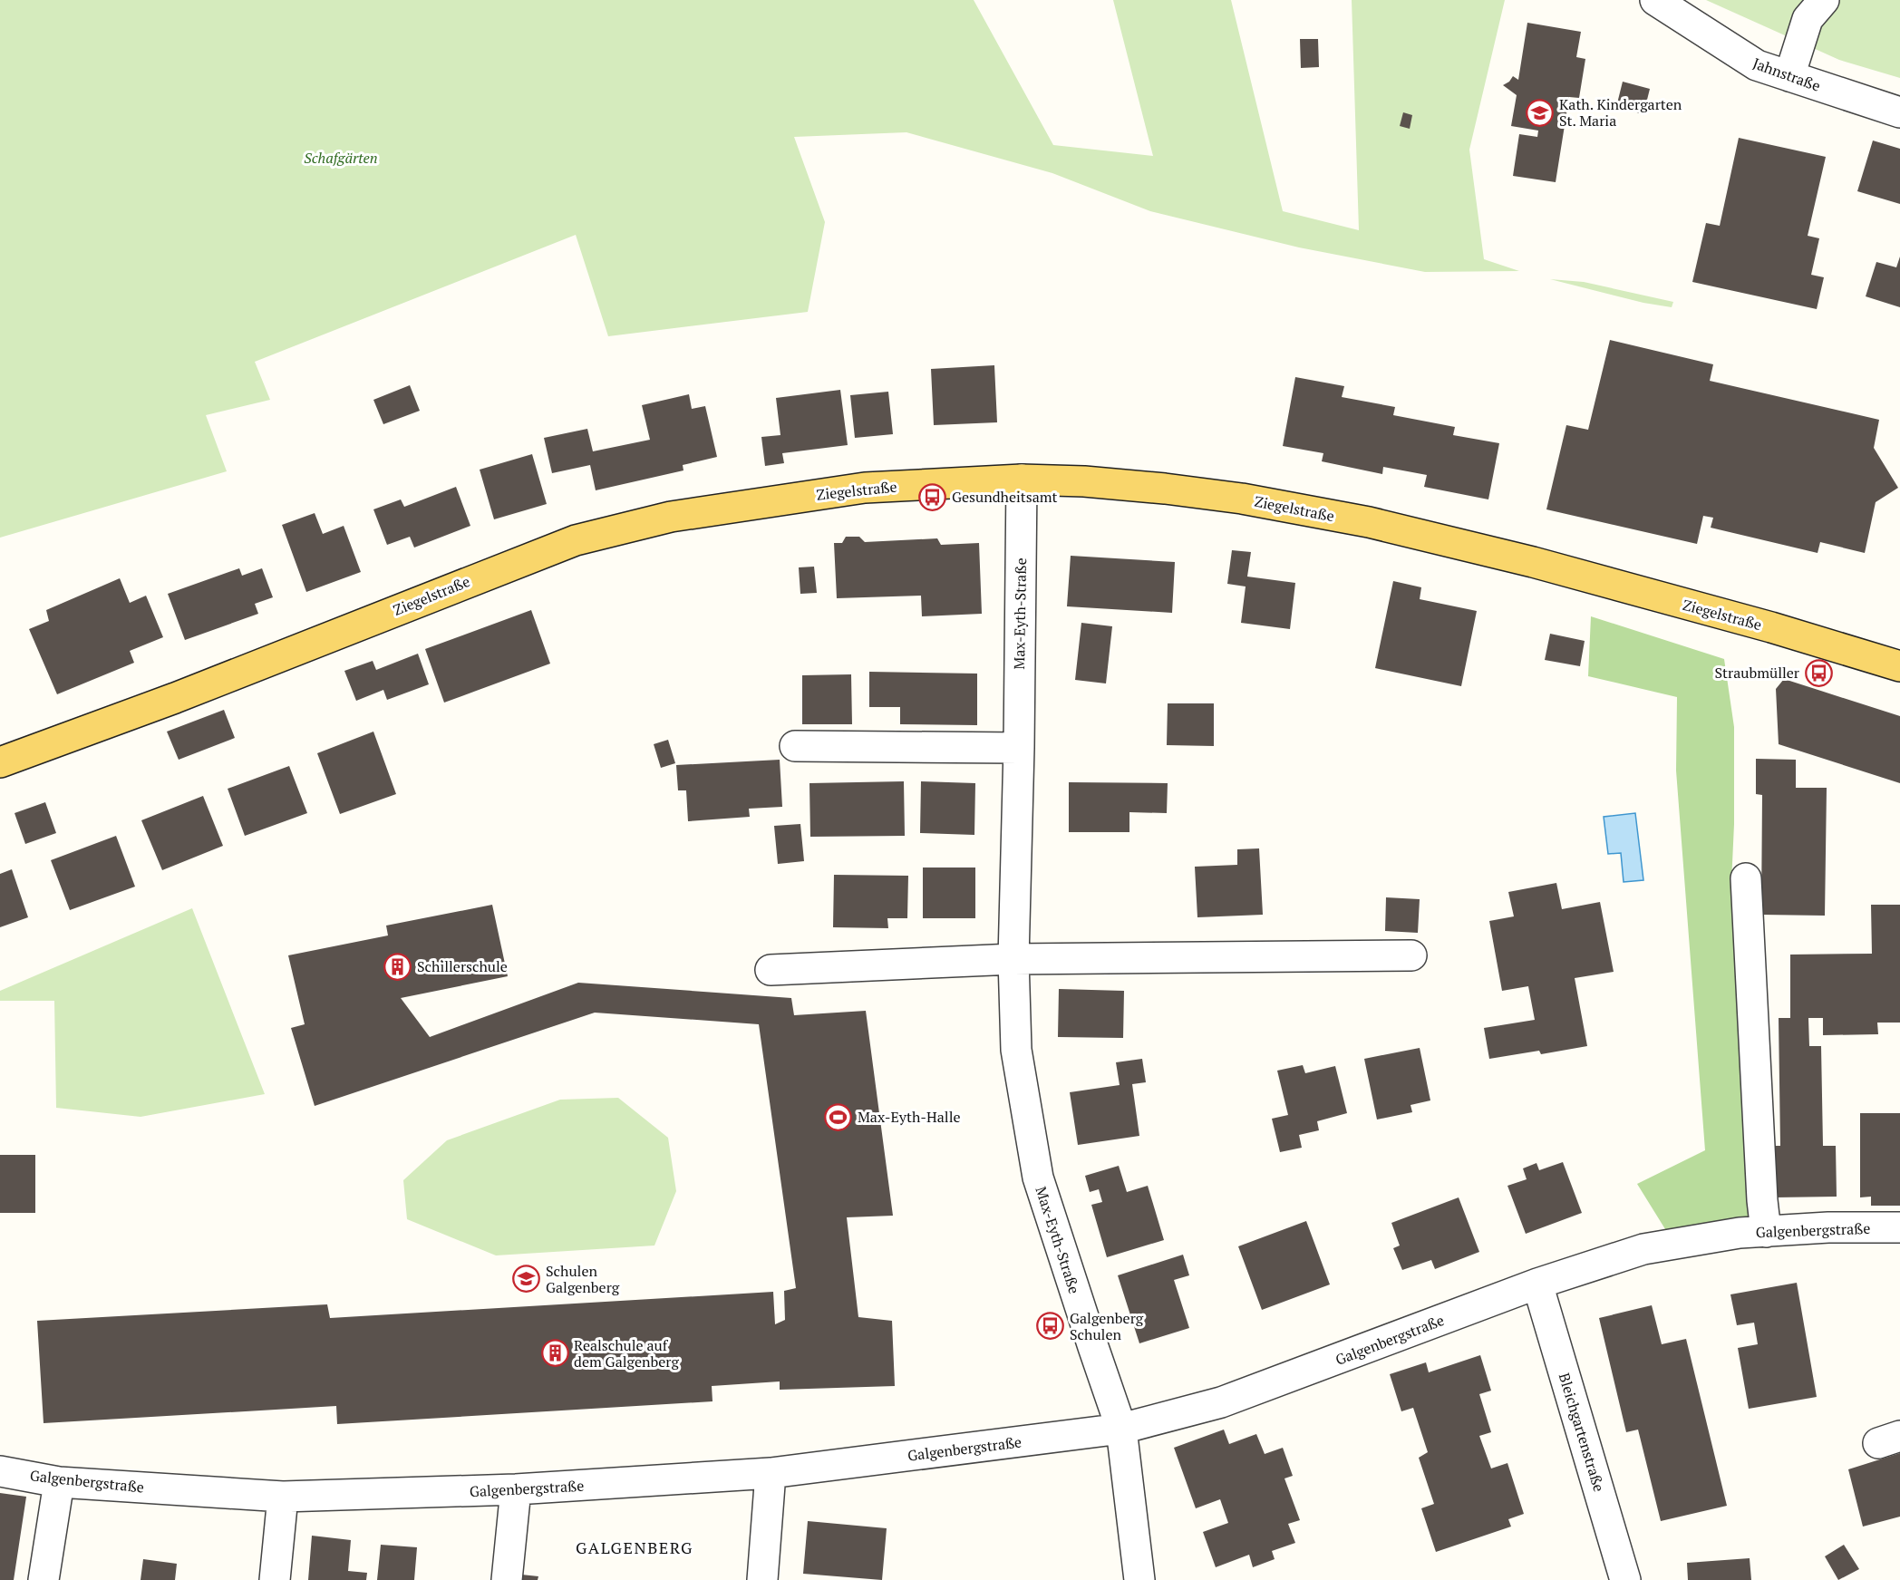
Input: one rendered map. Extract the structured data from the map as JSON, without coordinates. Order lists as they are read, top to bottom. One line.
{"streets":{"main road":["Ziegelstraße"],"street":["Jahnstraße","Max-Eyth-Straße","Galgenbergstraße","Bleichgartenstraße"]},"crossings":[["Ziegelstraße","Max-Eyth-Straße"],["Max-Eyth-Straße","Galgenbergstraße"],["Galgenbergstraße","Bleichgartenstraße"]],"districts":["GALGENBERG"],"parks":["Schafgärten"],"places":{"school or university":["Kath. Kindergarten St. Maria","Schulen Galgenberg"],"bus stop":["Gesundheitsamt","Straubmüller","Galgenberg Schulen"],"building":["Schillerschule","Realschule auf dem Galgenberg"],"sports":["Max-Eyth-Halle"]}}
